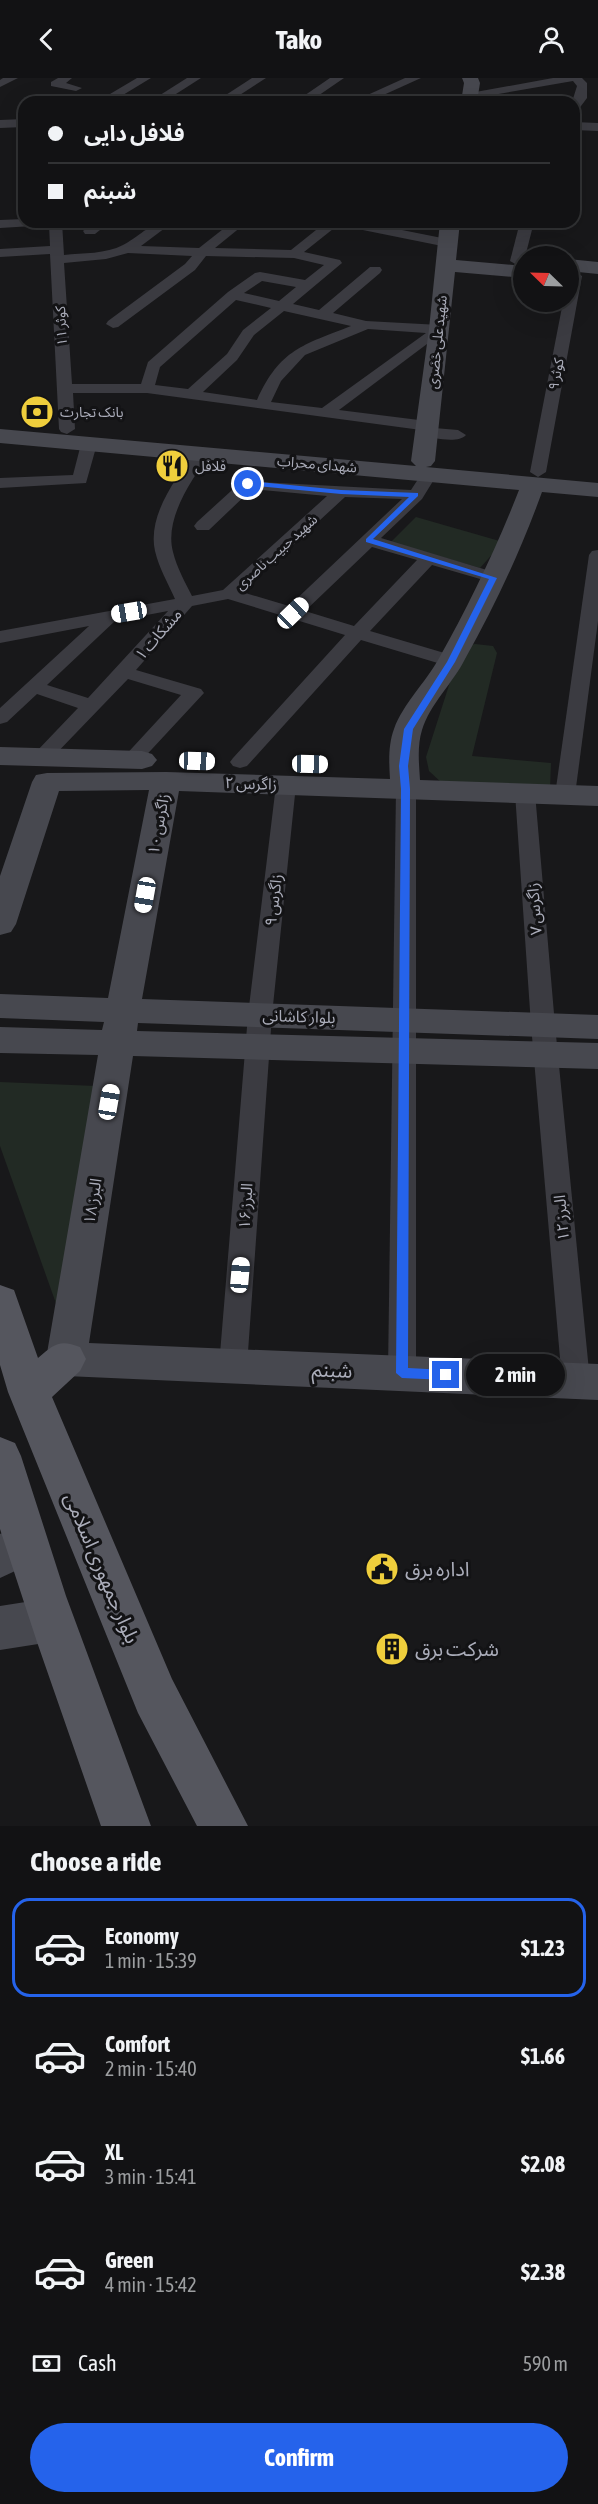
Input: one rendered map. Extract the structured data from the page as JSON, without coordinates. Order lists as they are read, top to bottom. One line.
{"streets":{"main road":["بلوار جمهوری اسلامی"],"street":["کوثر ۱۱","شهید علی خضری","کوثر ۹","شهدای محراب","شهید حبیب ناصری","مشکات ۱","زاگرس ۲","زاگرس ۱۰","زاگرس ۹","زاگرس ۷","بلوار کاشانی","البرز ۱۸","البرز ۱۶","البرز ۱۲","شبنم"]},"crossings":[["کوثر ۱۱","شهدای محراب"],["شهید علی خضری","شهدای محراب"],["کوثر ۹","شهدای محراب"],["شهدای محراب","مشکات ۱"],["مشکات ۱","زاگرس ۲"],["زاگرس ۲","زاگرس ۱۰"],["زاگرس ۲","زاگرس ۹"],["زاگرس ۲","زاگرس ۷"],["زاگرس ۱۰","بلوار کاشانی"],["زاگرس ۱۰","البرز ۱۸"],["زاگرس ۹","بلوار کاشانی"],["زاگرس ۹","البرز ۱۶"],["زاگرس ۷","بلوار کاشانی"],["زاگرس ۷","البرز ۱۲"],["بلوار کاشانی","البرز ۱۸"],["بلوار کاشانی","البرز ۱۶"],["بلوار کاشانی","البرز ۱۲"],["البرز ۱۸","شبنم"],["البرز ۱۶","شبنم"],["البرز ۱۲","شبنم"]],"places":{"bank":["بانک تجارت"],"restaurant":["فلافل"],"public building":["اداره برق"],"building":["شرکت برق"]},"north":"top left","page":{"header":"Tako","banner":["فلافل دایی","شبنم"],"bubble":"2 min","heading":"Choose a ride","list":[{"name":"Economy","note":"1 min · 15:39","value":"$1.23"},{"name":"Comfort","note":"2 min · 15:40","value":"$1.66"},{"name":"XL","note":"3 min · 15:41","value":"$2.08"},{"name":"Green","note":"4 min · 15:42","value":"$2.38"}],"pay":["Cash","590 m"],"buttons":"Confirm"}}
